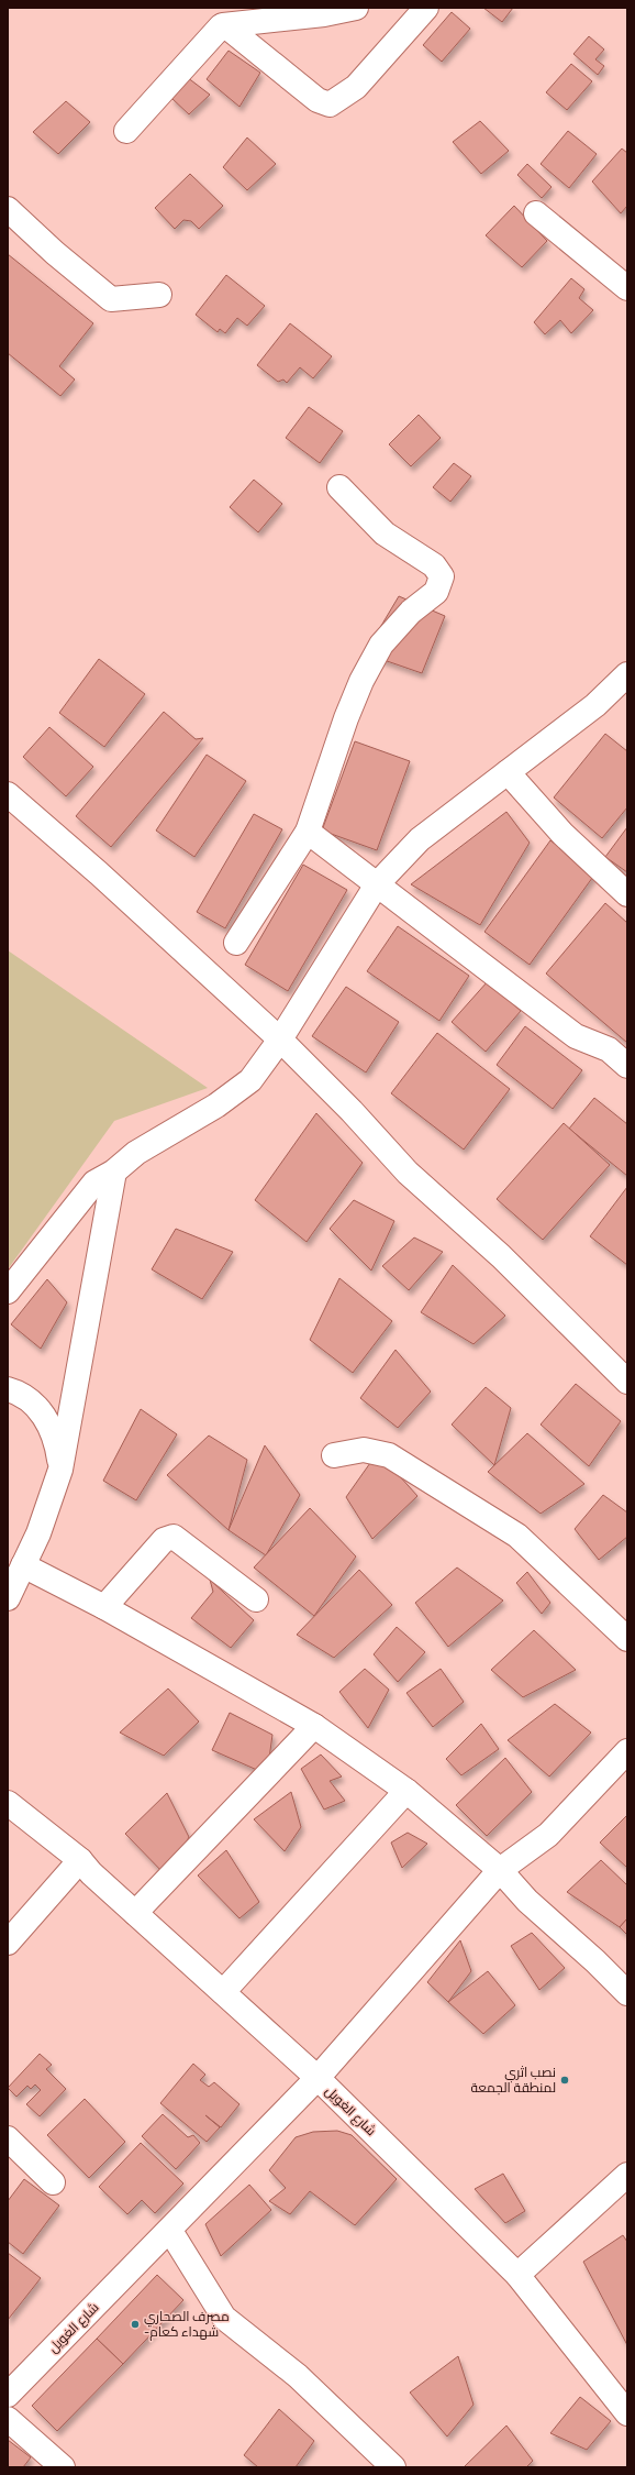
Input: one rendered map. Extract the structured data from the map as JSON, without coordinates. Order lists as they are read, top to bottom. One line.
{"streets":{"street":["شارع الغويل"]},"places":["نصب اثري لمنطقة الجمعة","مصرف الصحاري -شهداء كعام"]}
